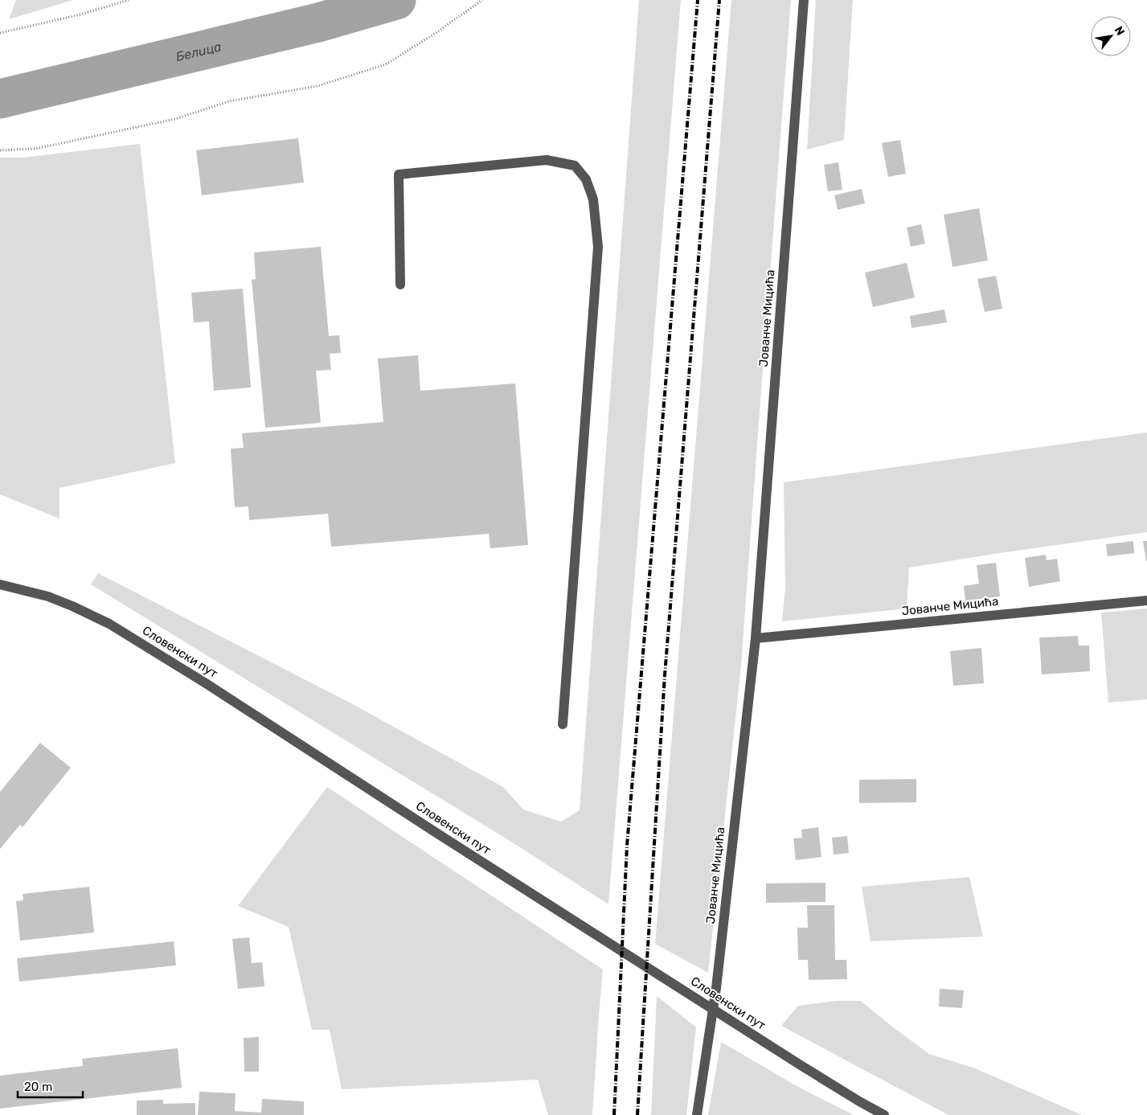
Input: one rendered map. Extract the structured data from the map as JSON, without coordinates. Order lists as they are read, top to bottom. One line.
{"streets":{"street":["Јованче Мицића","Словенски пут"]},"water":["Белица"],"scale_bar":"20 m","north":"top right"}
